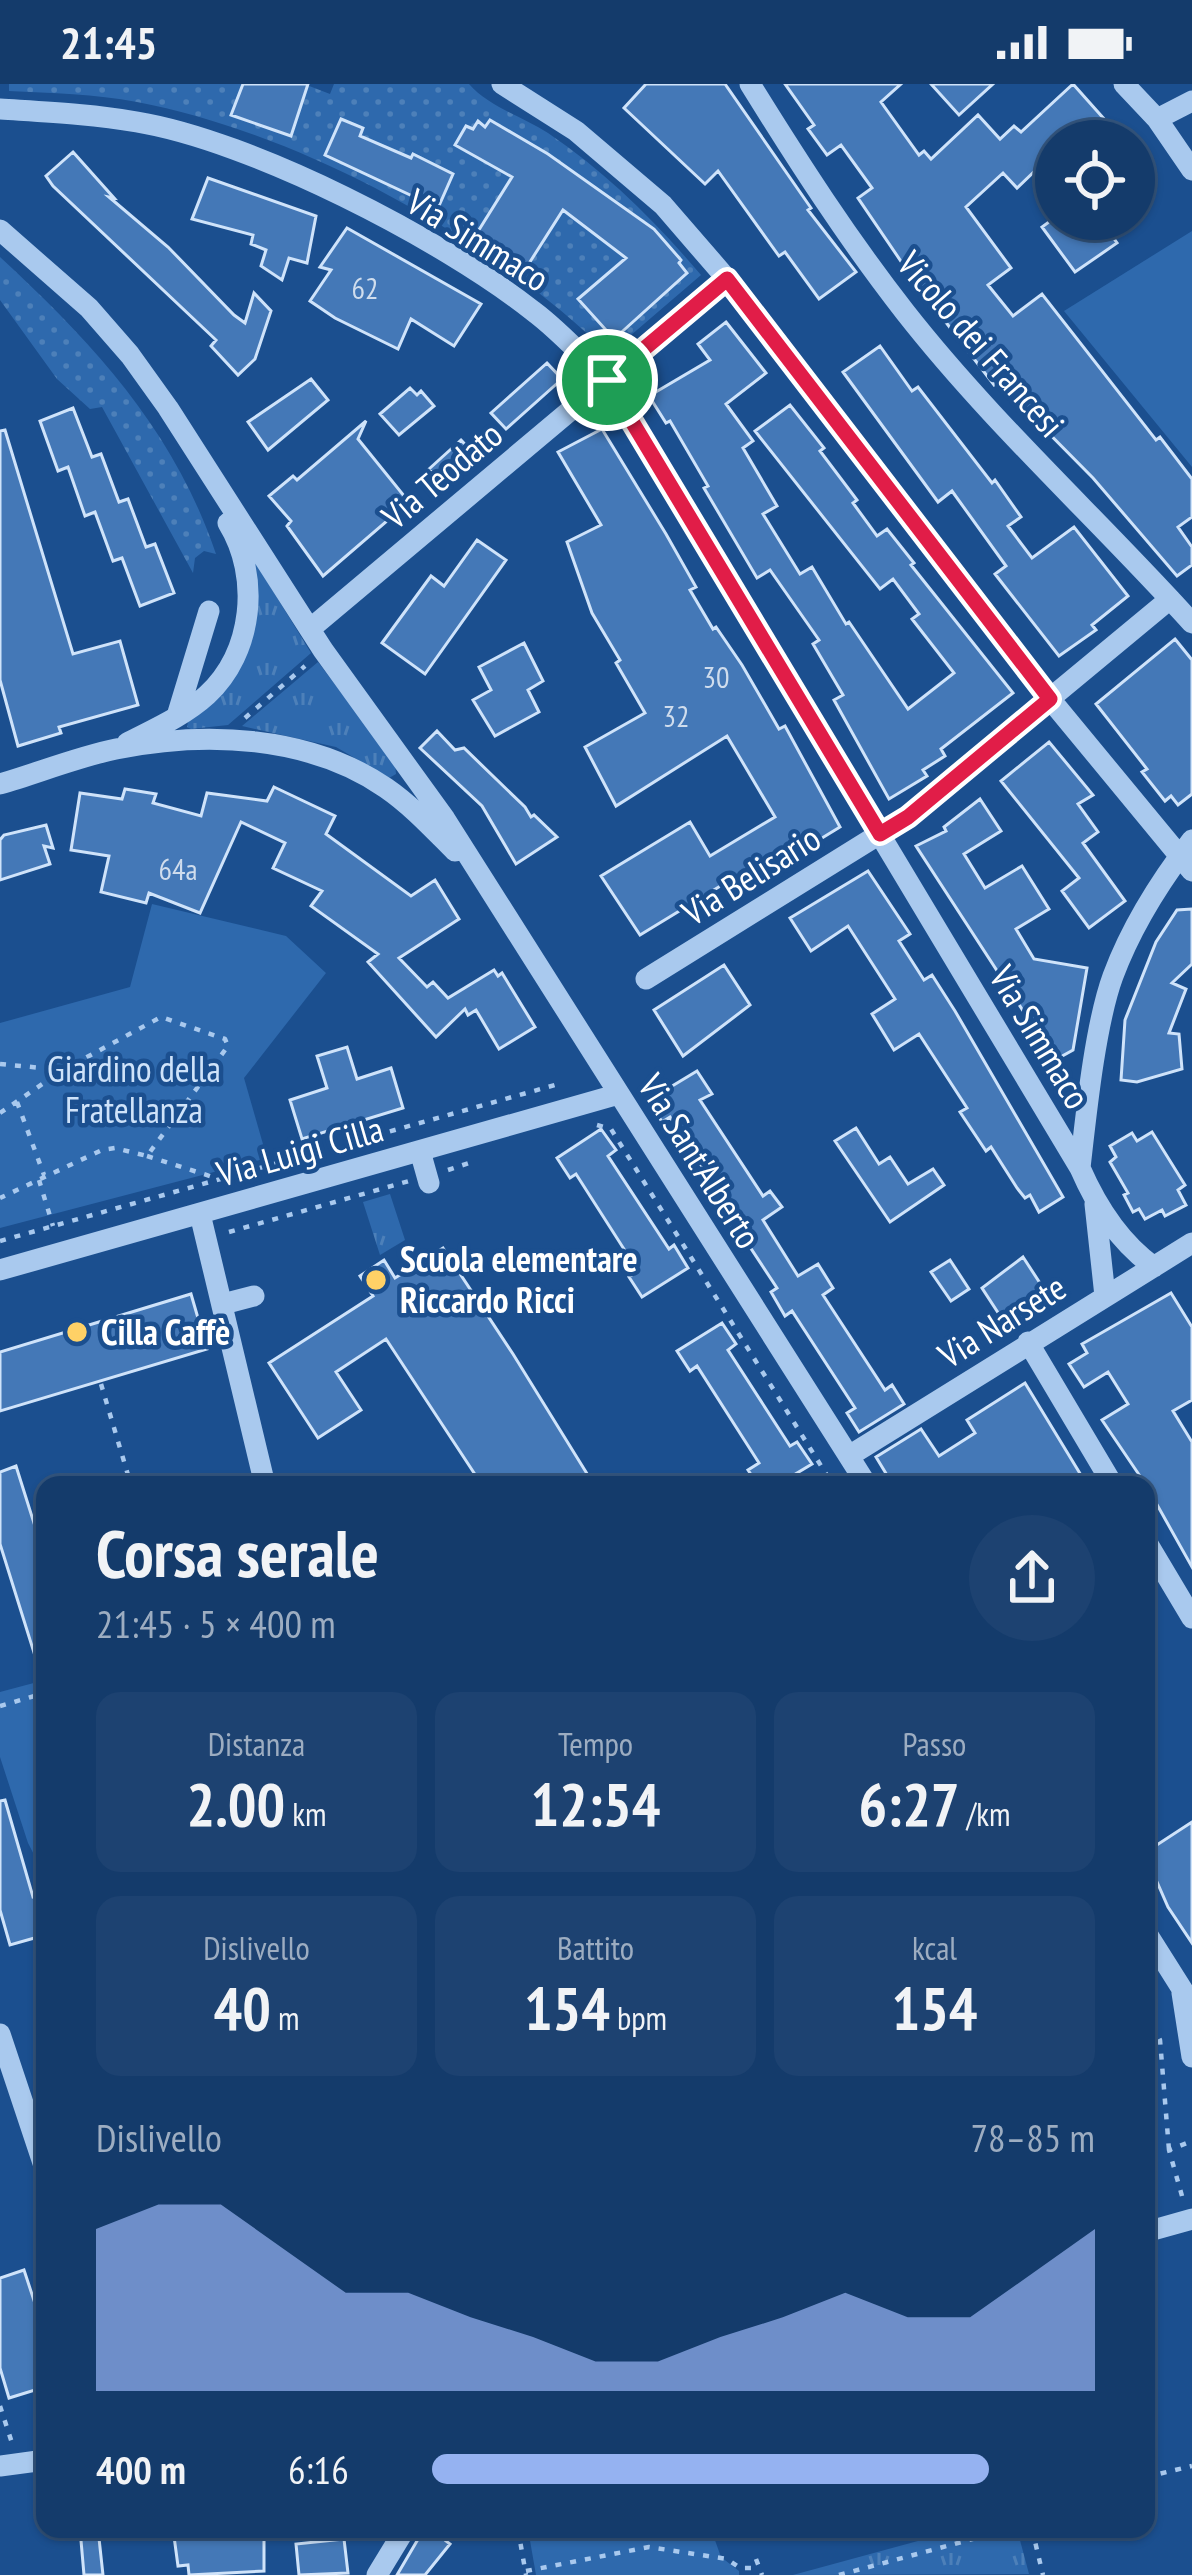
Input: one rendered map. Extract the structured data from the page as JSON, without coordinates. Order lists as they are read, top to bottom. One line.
{"streets":{"street":["Via Simmaco","Vicolo dei Francesi","Via Teodato","Via Belisario","Via Luigi Cilla","Via Sant'Alberto","Via Narsete"]},"crossings":[["Via Simmaco","Via Teodato"],["Via Simmaco","Via Belisario"],["Via Simmaco","Via Narsete"],["Vicolo dei Francesi","Via Belisario"],["Via Teodato","Via Sant'Alberto"],["Via Luigi Cilla","Via Sant'Alberto"],["Via Sant'Alberto","Via Narsete"]],"parks":["Giardino della Fratellanza"],"places":["Scuola elementare Riccardo Ricci","Cilla Caffè"],"house_numbers":["62","30","32","64a"],"page":{"status":"21:45","heading":["Corsa serale","21:45 · 5 × 400 m"],"stats":[["Distanza","2.00 km"],["Tempo","12:54"],["Passo","6:27 /km"],["Dislivello","40 m"],["Battito","154 bpm"],["kcal","154"]],"chart":["Dislivello","78–85 m"],"list":[{"name":"400 m","note":"6:16"}]}}
